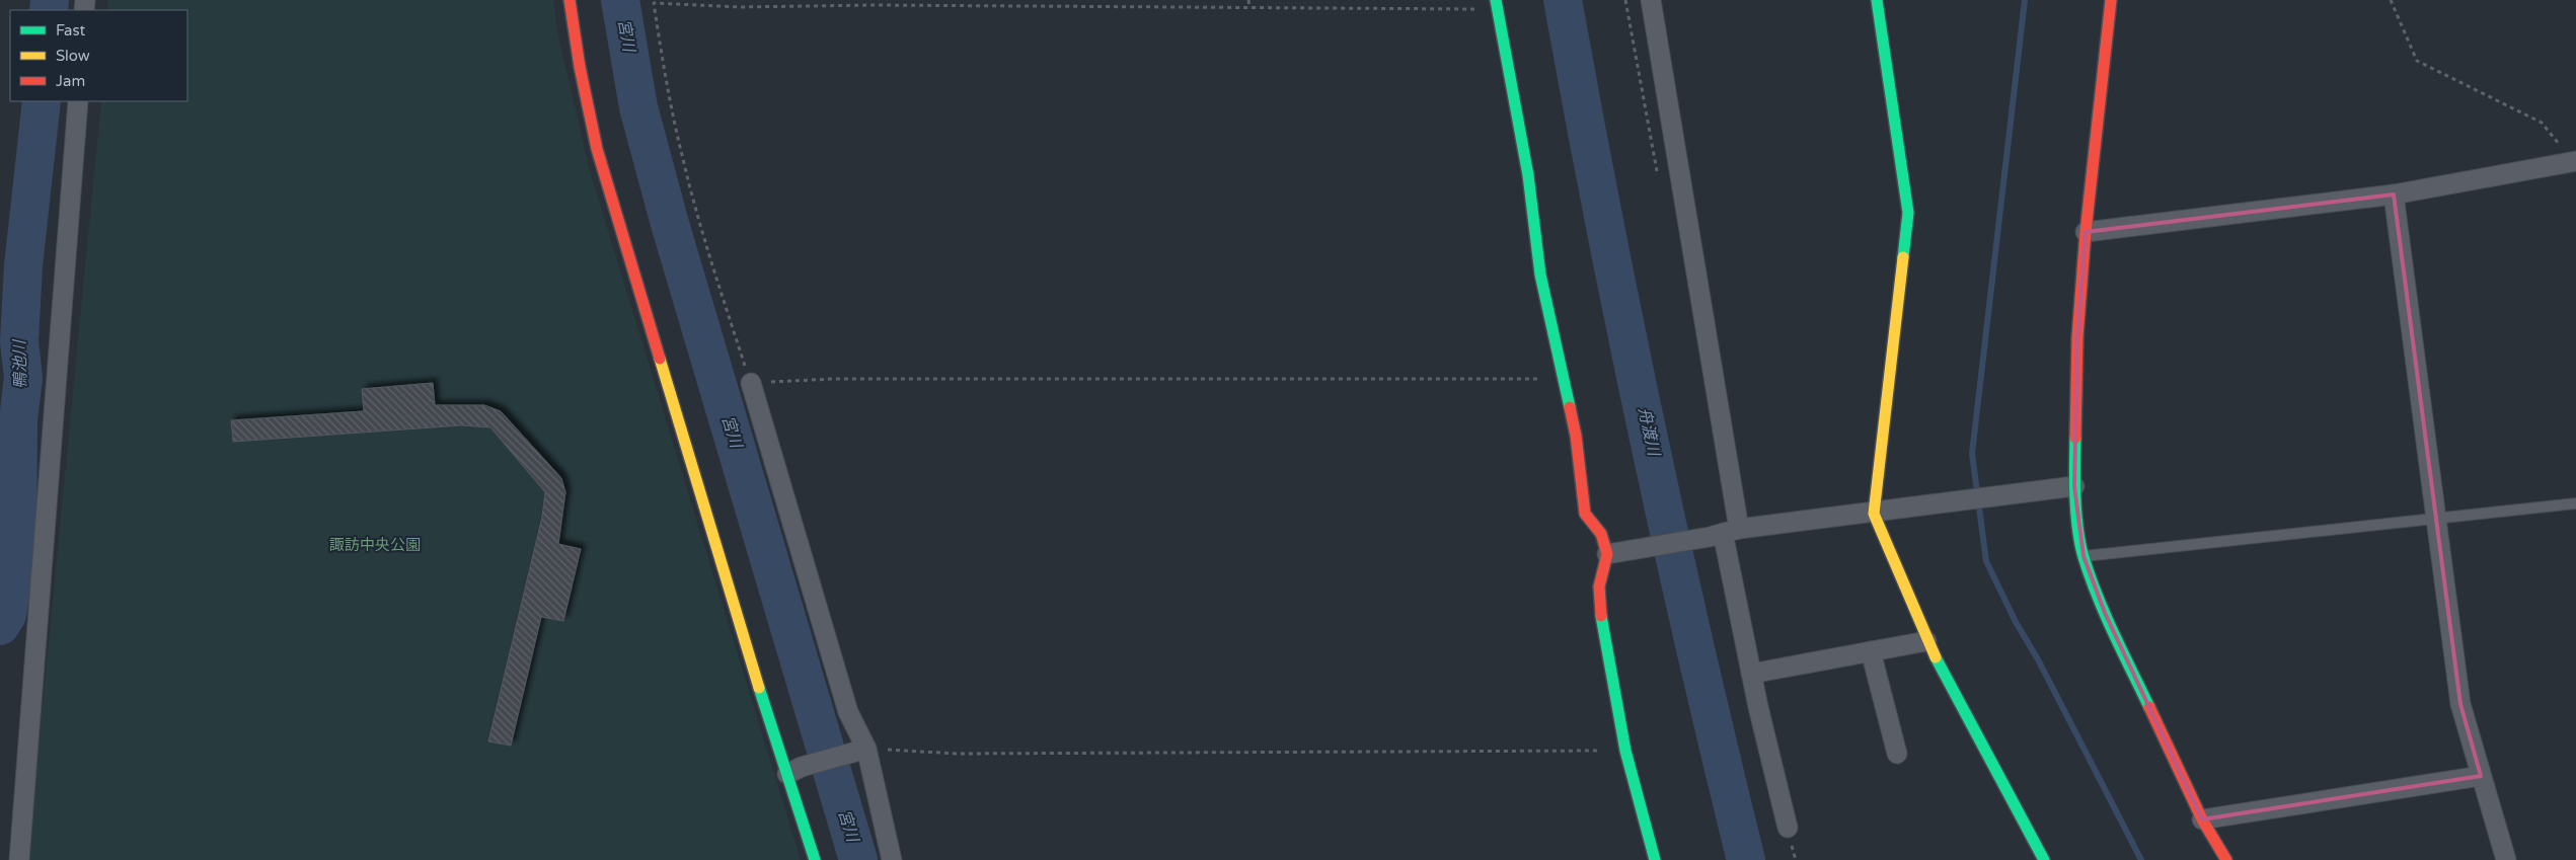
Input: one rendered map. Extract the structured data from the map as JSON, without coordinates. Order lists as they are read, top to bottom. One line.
{"water":["宮川","鴨池川","舟渡川"],"parks":["諏訪中央公園"],"legend":["Fast","Slow","Jam"]}
